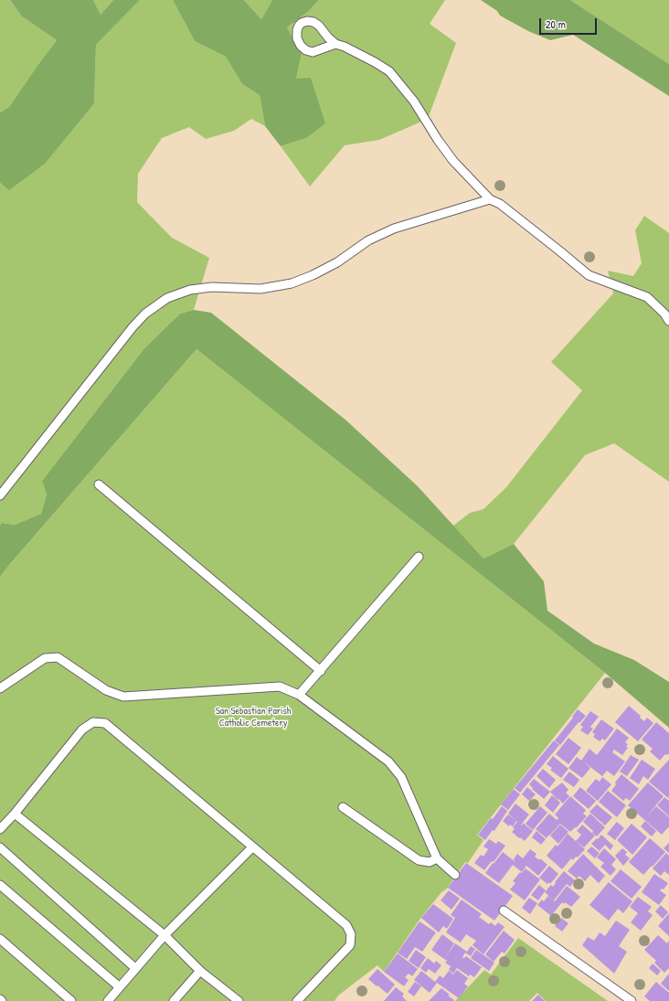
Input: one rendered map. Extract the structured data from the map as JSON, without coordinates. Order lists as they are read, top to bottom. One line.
{"parks":["San Sebastian Parish Catholic Cemetery"],"scale_bar":"20 m"}
